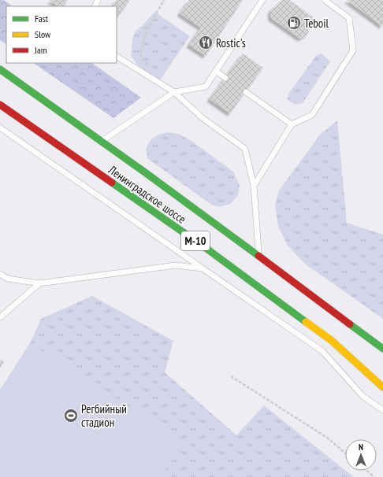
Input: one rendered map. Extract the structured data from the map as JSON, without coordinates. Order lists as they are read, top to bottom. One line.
{"streets":{"highway":["Ленинградское шоссе","М-10"]},"places":{"fuel station":["Teboil"],"restaurant":["Rostic's"],"sports":["Регбийный стадион"]},"legend":["Fast","Slow","Jam"],"north":"top"}
